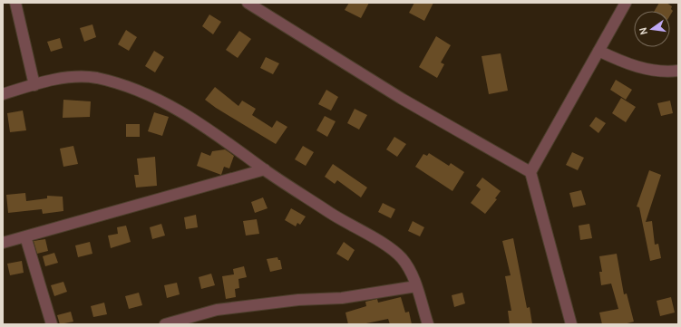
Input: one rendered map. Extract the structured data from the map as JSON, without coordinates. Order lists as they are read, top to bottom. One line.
{"north":"left"}
